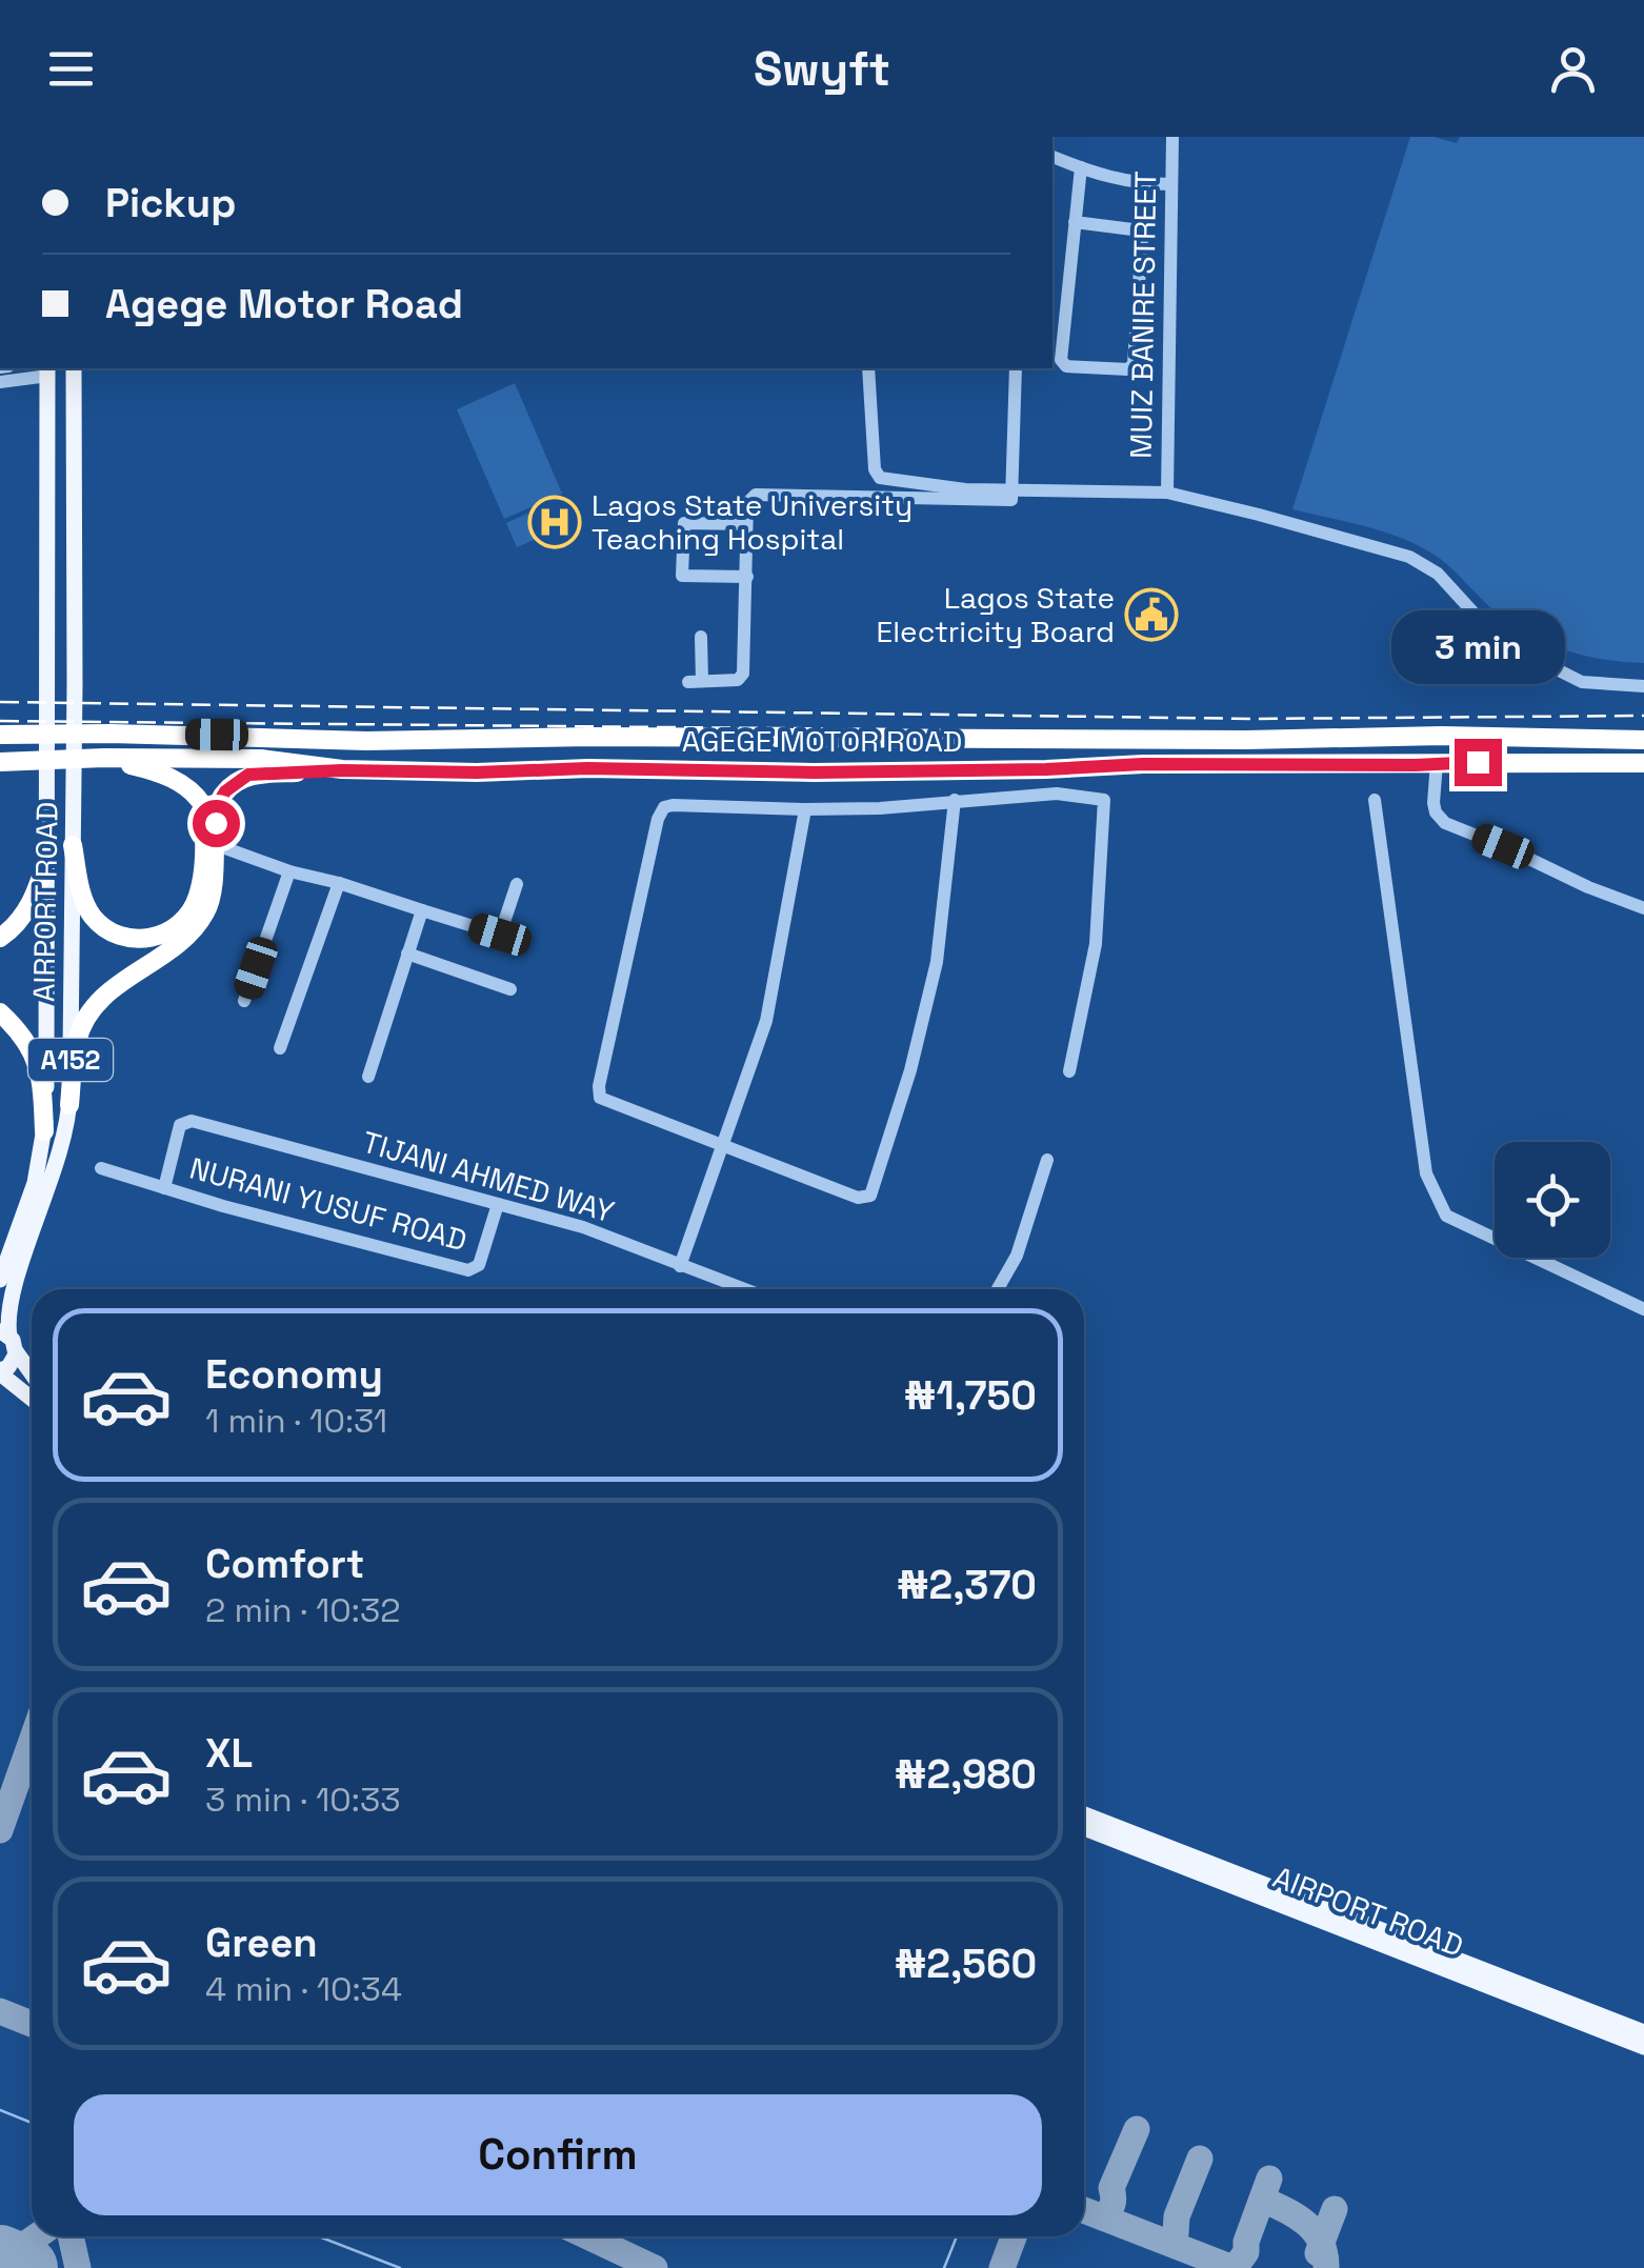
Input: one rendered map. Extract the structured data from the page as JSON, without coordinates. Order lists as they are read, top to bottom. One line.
{"streets":{"highway":["AGEGE MOTOR ROAD"],"main road":["AIRPORT ROAD","A152"],"street":["MUIZ BANIRE STREET","TIJANI AHMED WAY","NURANI YUSUF ROAD"]},"crossings":[["TIJANI AHMED WAY","NURANI YUSUF ROAD"]],"places":{"hospital":["Lagos State University Teaching Hospital"],"public building":["Lagos State Electricity Board"]},"page":{"header":"Swyft","banner":["Pickup","Agege Motor Road"],"bubble":"3 min","list":[{"name":"Economy","note":"1 min · 10:31","value":"₦1,750"},{"name":"Comfort","note":"2 min · 10:32","value":"₦2,370"},{"name":"XL","note":"3 min · 10:33","value":"₦2,980"},{"name":"Green","note":"4 min · 10:34","value":"₦2,560"}],"buttons":"Confirm"}}
